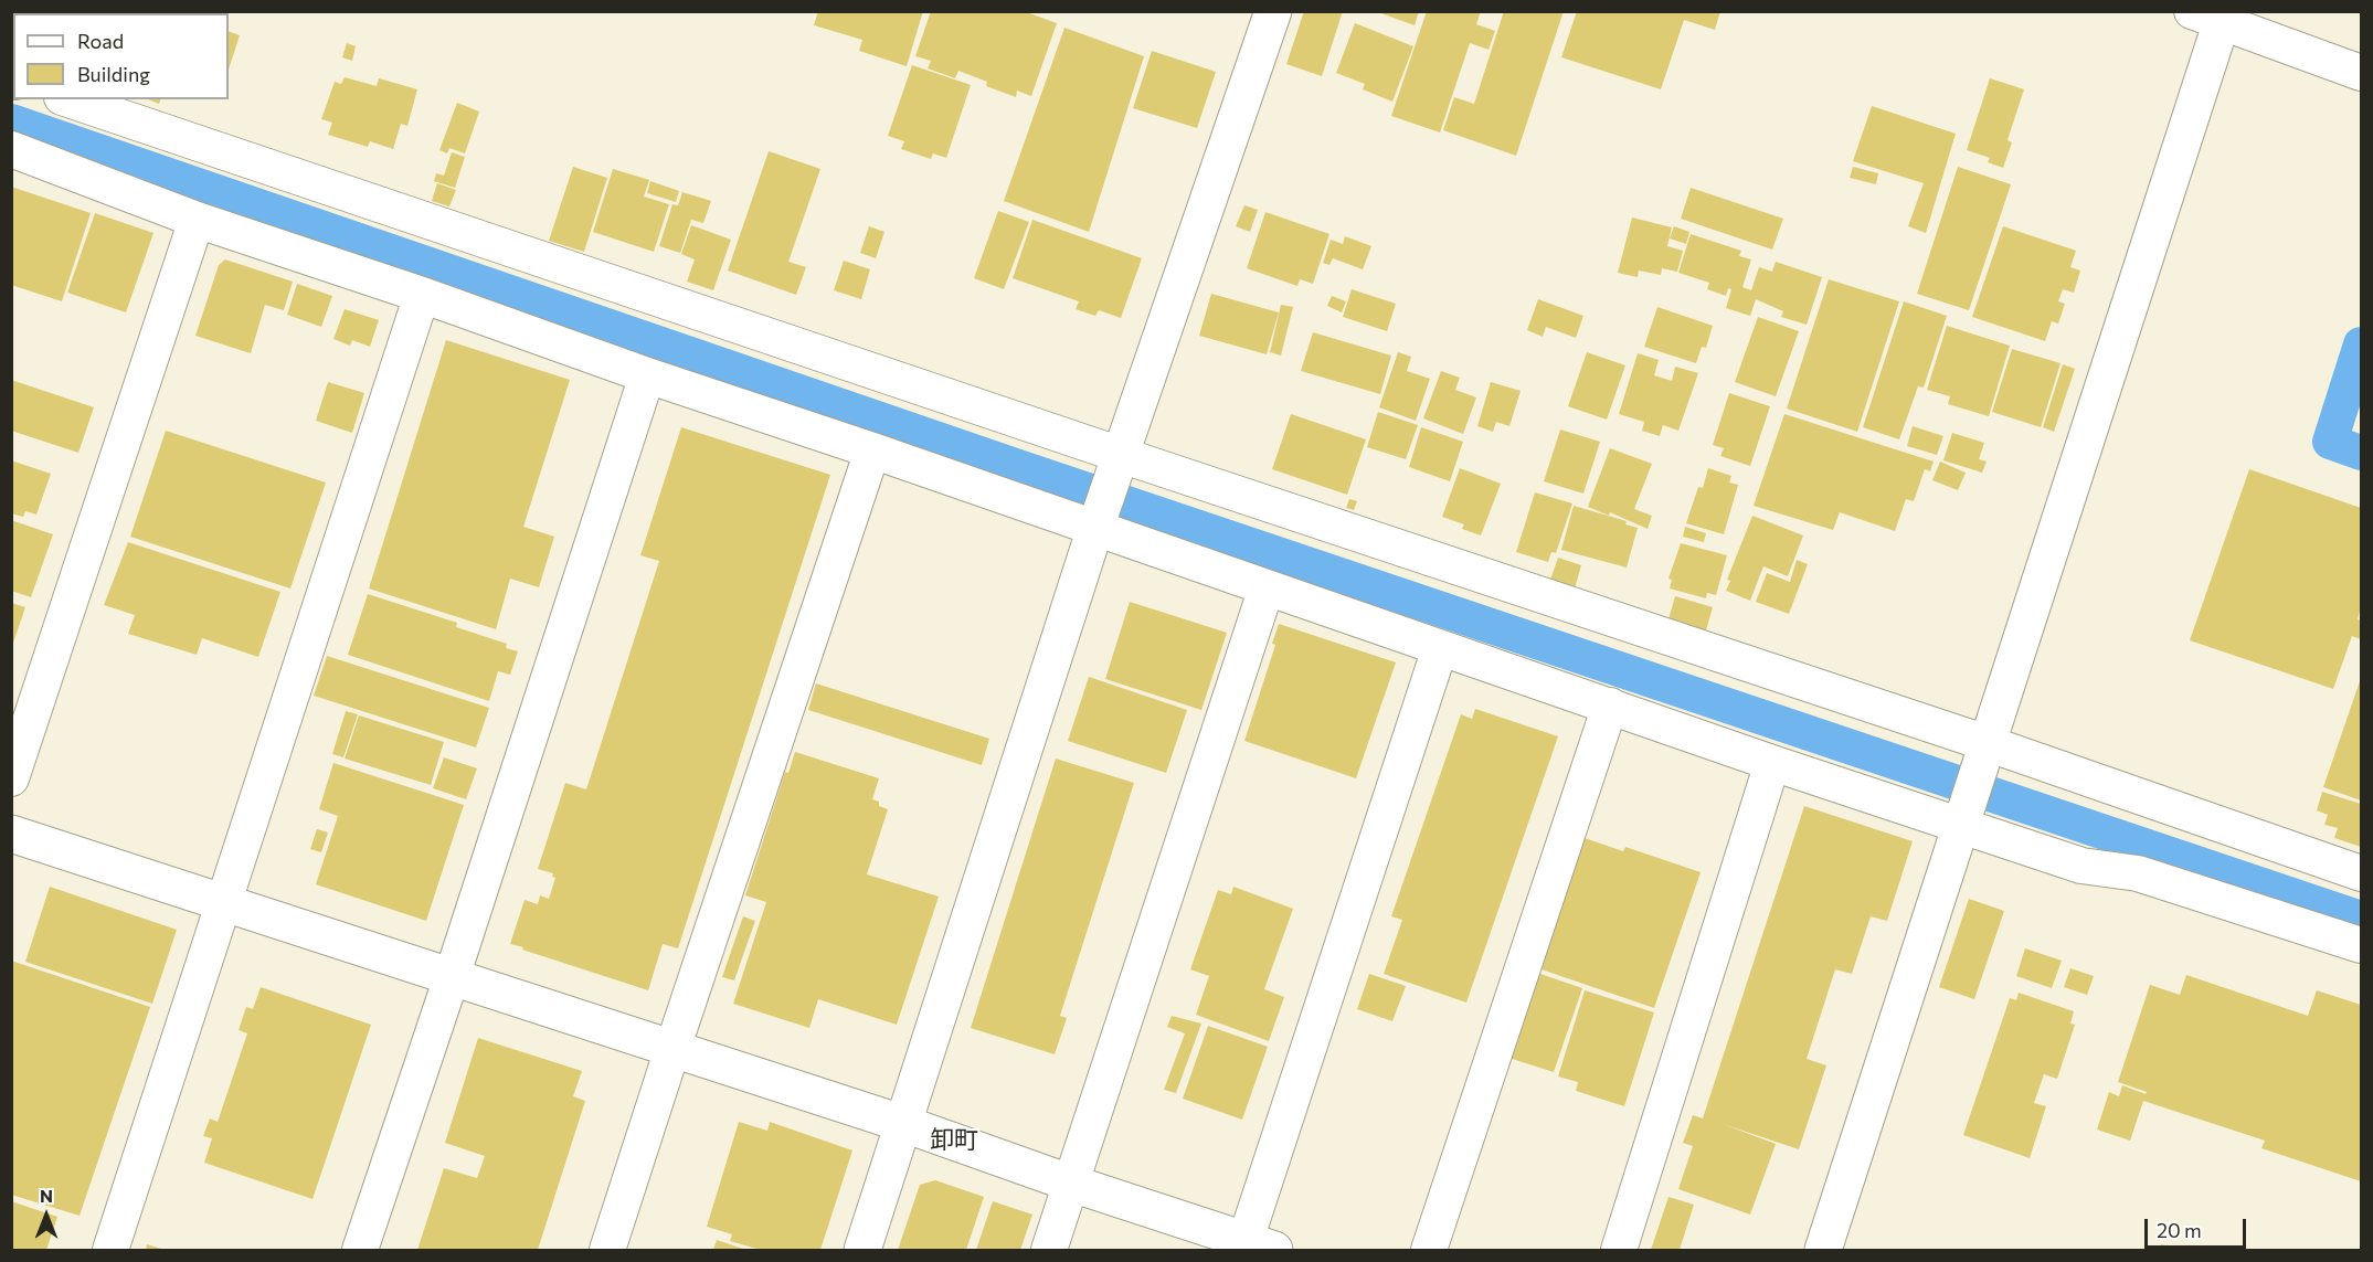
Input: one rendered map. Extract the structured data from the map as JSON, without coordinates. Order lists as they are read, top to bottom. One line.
{"districts":["卸町"],"legend":["Road","Building"],"scale_bar":"20 m","north":"top"}
